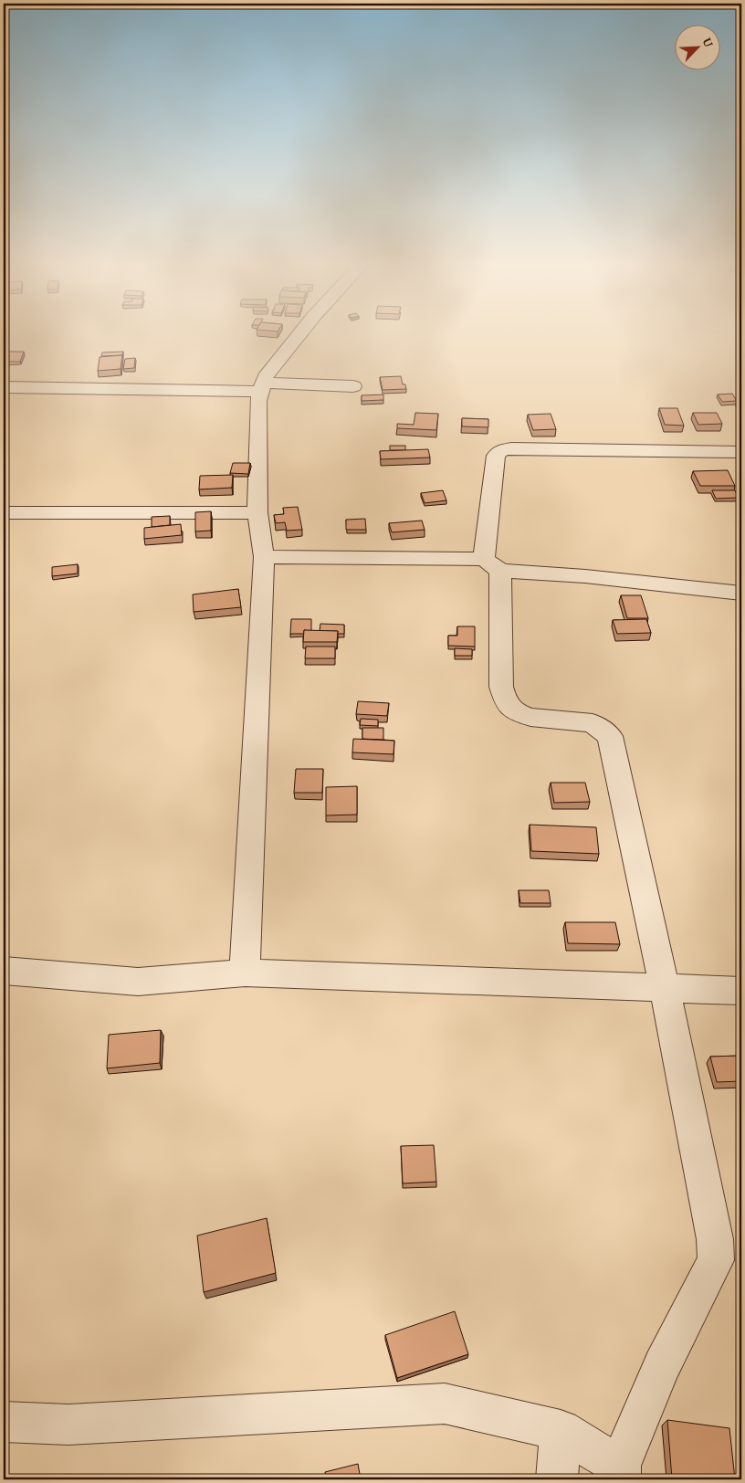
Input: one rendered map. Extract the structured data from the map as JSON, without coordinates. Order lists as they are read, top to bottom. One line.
{"north":"top right"}
